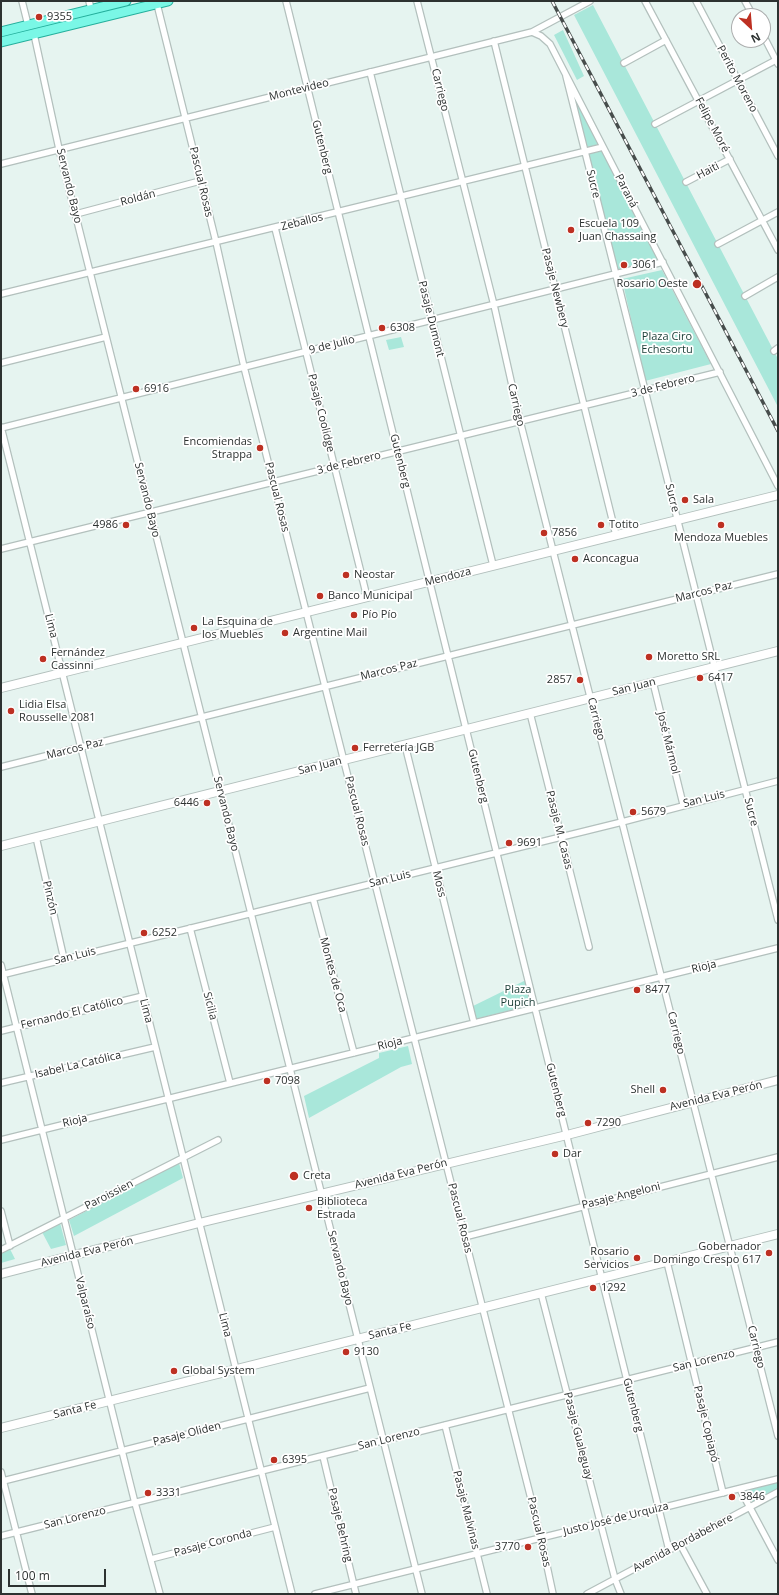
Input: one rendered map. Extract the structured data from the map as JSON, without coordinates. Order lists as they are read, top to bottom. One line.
{"streets":{"main road":["Mendoza","San Juan","Avenida Eva Perón","Santa Fe"],"street":["Perito Moreno","Montevideo","Carriego","Felipe Moré","Gutenberg","Haiti","Pascual Rosas","Sucre","Servando Bayo","Paraná","Roldán","Zeballos","Pasaje Newbery","Pasaje Dumont","9 de Julio","3 de Febrero","Pasaje Coolidge","Marcos Paz","Lima","José Mármol","San Luis","Pasaje M. Casas","Moss","Pinzón","Rioja","Montes de Oca","Sicilia","Fernando El Católico","Isabel La Católica","Paroissien","Pasaje Angeloni","Valparaíso","San Lorenzo","Pasaje Copiapó","Pasaje Oliden","Pasaje Gualeguay","Pasaje Malvinas","Justo José de Urquiza","Pasaje Behring","Pasaje Coronda","Avenida Bordabehere"]},"crossings":[["Montevideo","Carriego"],["Montevideo","Gutenberg"],["Montevideo","Pascual Rosas"],["Montevideo","Servando Bayo"],["Montevideo","Paraná"],["Montevideo","Pasaje Newbery"],["Montevideo","Pasaje Dumont"],["Carriego","Zeballos"],["Carriego","9 de Julio"],["Carriego","3 de Febrero"],["Carriego","Mendoza"],["Carriego","Marcos Paz"],["Carriego","San Juan"],["Carriego","San Luis"],["Carriego","Rioja"],["Carriego","Avenida Eva Perón"],["Carriego","Pasaje Angeloni"],["Carriego","Santa Fe"],["Carriego","San Lorenzo"],["Felipe Moré","Haiti"],["Gutenberg","Zeballos"],["Gutenberg","9 de Julio"],["Gutenberg","3 de Febrero"],["Gutenberg","Mendoza"],["Gutenberg","Marcos Paz"],["Gutenberg","San Juan"],["Gutenberg","San Luis"],["Gutenberg","Rioja"],["Gutenberg","Avenida Eva Perón"],["Gutenberg","Pasaje Angeloni"],["Gutenberg","Santa Fe"],["Gutenberg","San Lorenzo"],["Gutenberg","Justo José de Urquiza"],["Gutenberg","Avenida Bordabehere"],["Pascual Rosas","Roldán"],["Pascual Rosas","Zeballos"],["Pascual Rosas","9 de Julio"],["Pascual Rosas","3 de Febrero"],["Pascual Rosas","Mendoza"],["Pascual Rosas","Marcos Paz"],["Pascual Rosas","San Juan"],["Pascual Rosas","San Luis"],["Pascual Rosas","Rioja"],["Pascual Rosas","Avenida Eva Perón"],["Pascual Rosas","Pasaje Angeloni"],["Pascual Rosas","Santa Fe"],["Pascual Rosas","San Lorenzo"],["Pascual Rosas","Justo José de Urquiza"],["Sucre","Paraná"],["Sucre","Zeballos"],["Sucre","9 de Julio"],["Sucre","3 de Febrero"],["Sucre","Mendoza"],["Sucre","Marcos Paz"],["Sucre","San Juan"],["Sucre","San Luis"],["Servando Bayo","Roldán"],["Servando Bayo","Zeballos"],["Servando Bayo","9 de Julio"],["Servando Bayo","3 de Febrero"],["Servando Bayo","Mendoza"],["Servando Bayo","Marcos Paz"],["Servando Bayo","San Juan"],["Servando Bayo","San Luis"],["Servando Bayo","Rioja"],["Servando Bayo","Avenida Eva Perón"],["Servando Bayo","Santa Fe"],["Servando Bayo","San Lorenzo"],["Servando Bayo","Pasaje Oliden"],["Servando Bayo","Justo José de Urquiza"],["Paraná","Zeballos"],["Paraná","9 de Julio"],["Paraná","3 de Febrero"],["Zeballos","Pasaje Newbery"],["Zeballos","Pasaje Dumont"],["Zeballos","Pasaje Coolidge"],["Pasaje Newbery","9 de Julio"],["Pasaje Newbery","3 de Febrero"],["Pasaje Newbery","Mendoza"],["Pasaje Dumont","9 de Julio"],["Pasaje Dumont","3 de Febrero"],["Pasaje Dumont","Mendoza"],["9 de Julio","Pasaje Coolidge"],["9 de Julio","Lima"],["3 de Febrero","Pasaje Coolidge"],["3 de Febrero","Lima"],["Pasaje Coolidge","Mendoza"],["Mendoza","Lima"],["Marcos Paz","Lima"],["Lima","San Juan"],["Lima","San Luis"],["Lima","Rioja"],["Lima","Fernando El Católico"],["Lima","Isabel La Católica"],["Lima","Avenida Eva Perón"],["Lima","Paroissien"],["Lima","Santa Fe"],["Lima","San Lorenzo"],["Lima","Pasaje Oliden"],["Lima","Pasaje Coronda"],["San Juan","José Mármol"],["San Juan","Pasaje M. Casas"],["San Juan","Moss"],["San Juan","Pinzón"],["José Mármol","San Luis"],["San Luis","Pasaje M. Casas"],["San Luis","Moss"],["San Luis","Pinzón"],["San Luis","Montes de Oca"],["San Luis","Sicilia"],["San Luis","Valparaíso"],["Moss","Rioja"],["Rioja","Montes de Oca"],["Rioja","Sicilia"],["Rioja","Valparaíso"],["Fernando El Católico","Valparaíso"],["Isabel La Católica","Valparaíso"],["Avenida Eva Perón","Valparaíso"],["Paroissien","Valparaíso"],["Valparaíso","Santa Fe"],["Valparaíso","San Lorenzo"],["Valparaíso","Pasaje Oliden"],["Valparaíso","Pasaje Coronda"],["Santa Fe","Pasaje Copiapó"],["Santa Fe","Pasaje Gualeguay"],["San Lorenzo","Pasaje Copiapó"],["San Lorenzo","Pasaje Gualeguay"],["San Lorenzo","Pasaje Malvinas"],["San Lorenzo","Pasaje Behring"],["Pasaje Copiapó","Justo José de Urquiza"],["Pasaje Gualeguay","Justo José de Urquiza"],["Pasaje Gualeguay","Avenida Bordabehere"],["Pasaje Malvinas","Justo José de Urquiza"],["Justo José de Urquiza","Pasaje Behring"]],"parks":["Plaza Ciro Echesortu","Plaza Pupich"],"places":["9355","Escuela 109 Juan Chassaing","3061","Rosario Oeste","6308","6916","Encomiendas Strappa","Sala","4986","Totito","Mendoza Muebles","7856","Aconcagua","Neostar","Banco Municipal","Pío Pío","La Esquina de los Muebles","Argentine Mail","Moretto SRL","Fernández Cassinni","6417","2857","Lidia Elsa Rousselle 2081","Ferretería JGB","6446","5679","9691","6252","8477","7098","Shell","7290","Dar","Creta","Biblioteca Estrada","Gobernador Domingo Crespo 617","Rosario Servicios","1292","9130","Global System","6395","3331","3846","3770"],"scale_bar":"100 m","north":"bottom right"}
